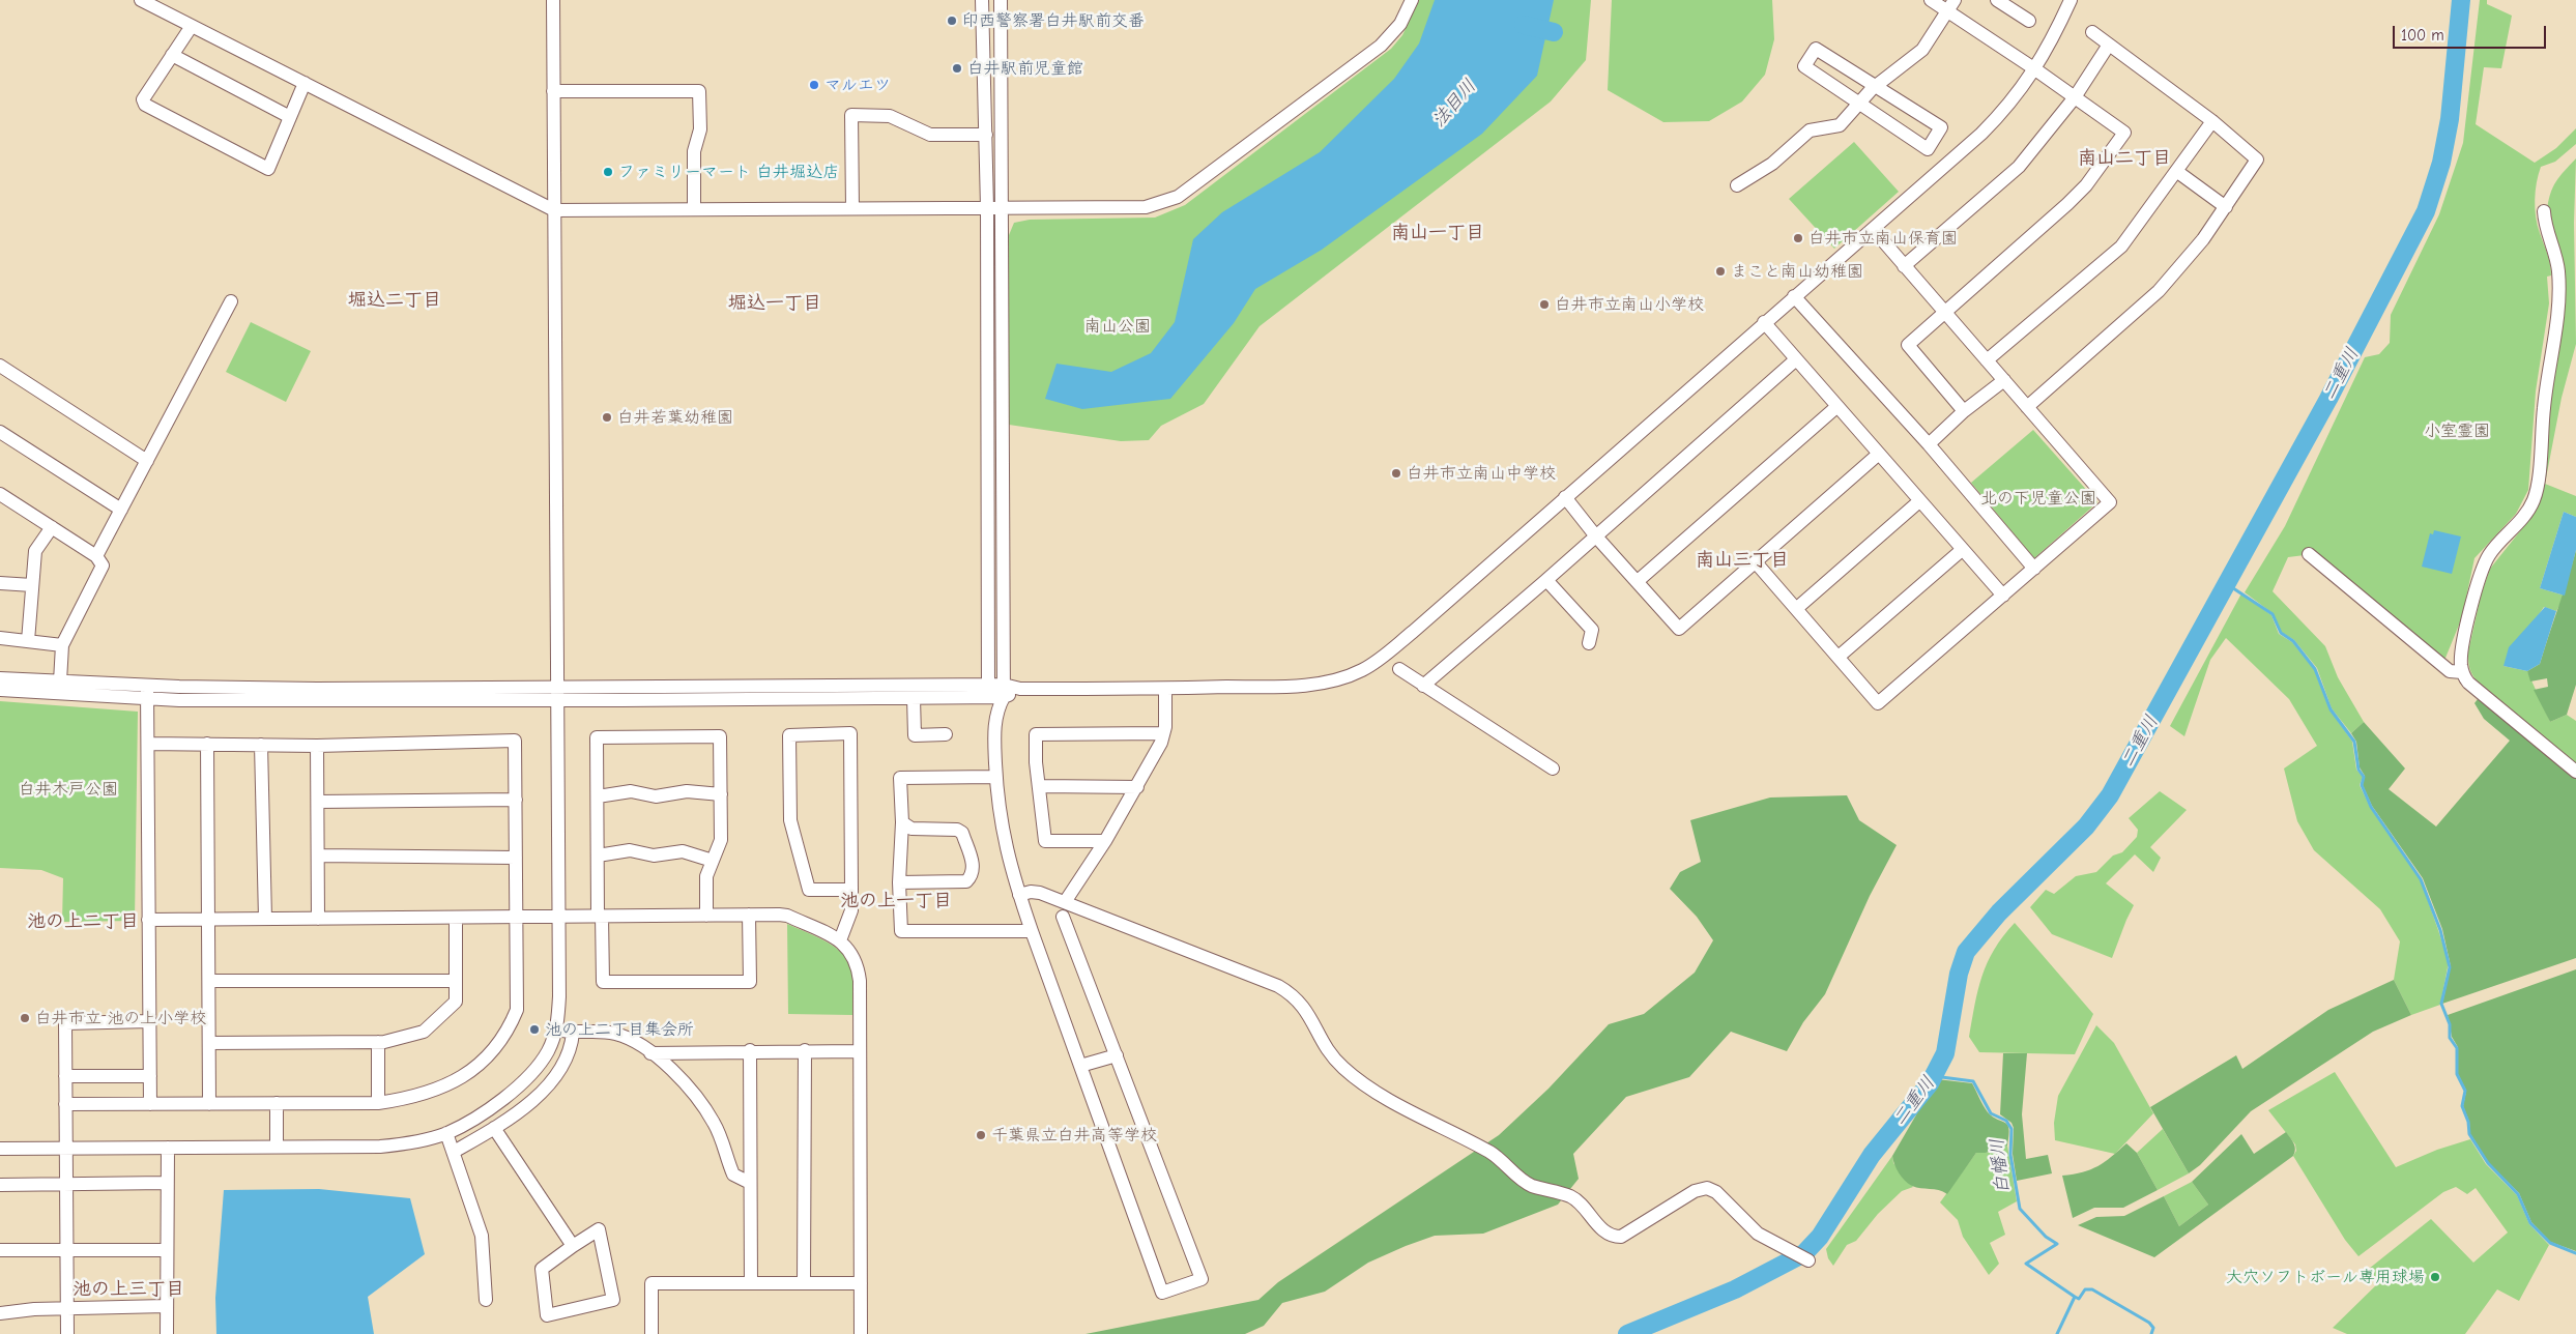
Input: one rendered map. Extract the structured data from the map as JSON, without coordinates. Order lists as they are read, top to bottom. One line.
{"districts":["南山二丁目","南山一丁目","堀込二丁目","堀込一丁目","南山三丁目","池の上一丁目","池の上二丁目","池の上三丁目"],"water":["法目川","二重川","白幡川"],"parks":["南山公園","小室霊園","北の下児童公園","白井木戸公園"],"places":["印西警察署白井駅前交番","白井駅前児童館","マルエツ","ファミリーマート 白井堀込店","白井市立南山保育園","まこと南山幼稚園","白井市立南山小学校","白井若葉幼稚園","白井市立南山中学校","白井市立 池の上小学校","池の上二丁目集会所","千葉県立白井高等学校","大穴ソフトボール専用球場"],"scale_bar":"100 m"}
